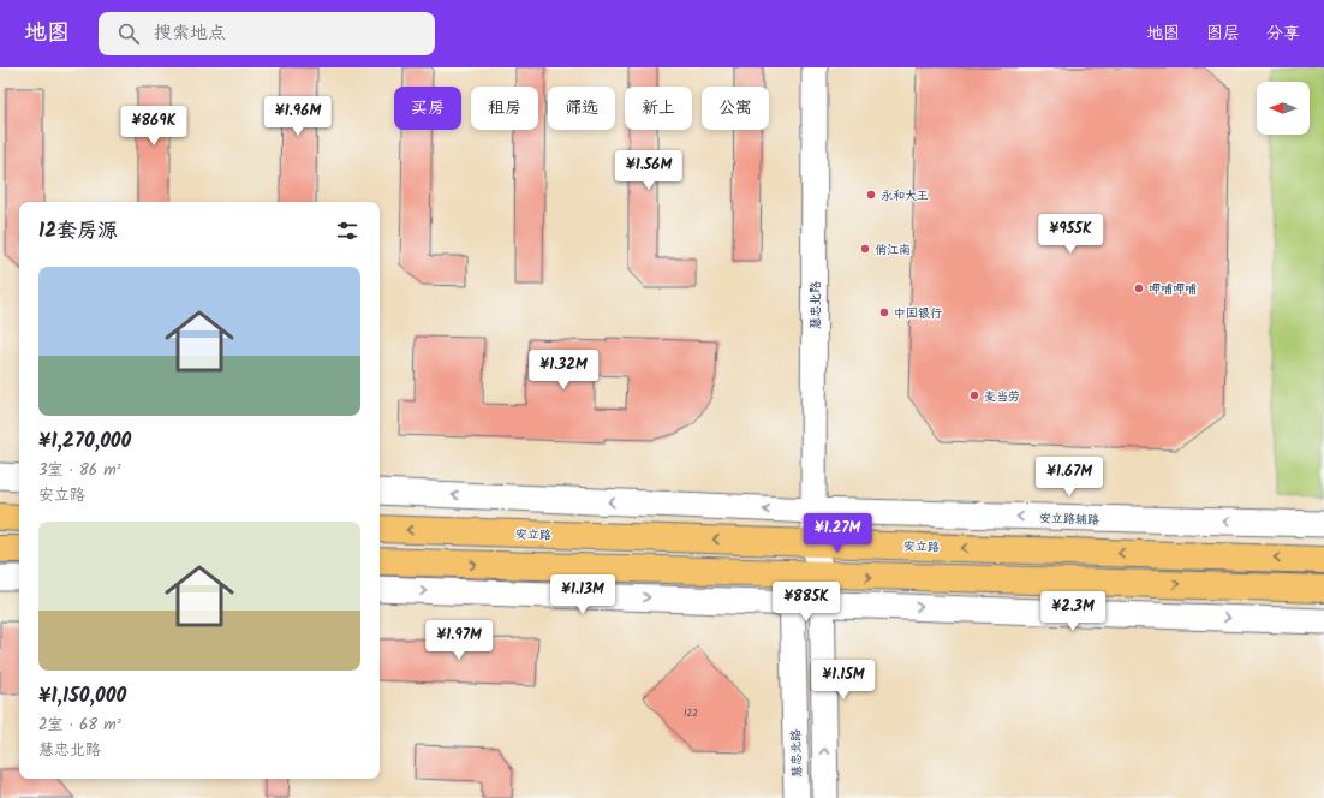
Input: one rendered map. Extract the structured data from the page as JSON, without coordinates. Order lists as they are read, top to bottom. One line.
{"streets":{"main road":["安立路"],"street":["慧忠北路","安立路辅路"]},"crossings":[["慧忠北路","安立路辅路"],["慧忠北路","安立路"]],"places":["永和大王","俏江南","呷哺呷哺","中国银行","麦当劳"],"house_numbers":["122"],"north":"left","page":{"header":"地图","search":"搜索地点","nav":["地图","图层","分享"],"chip":["买房","租房","筛选","新上","公寓"],"price":["¥1.96M","¥869K","¥1.56M","¥955K","¥1.32M","¥1.67M","¥1.27M","¥1.13M","¥885K","¥2.3M","¥1.97M","¥1.15M"],"heading":"12套房源","list":[{"name":"¥1,270,000","note":"3室 · 86 m² · 安立路"},{"name":"¥1,150,000","note":"2室 · 68 m² · 慧忠北路"}]}}
